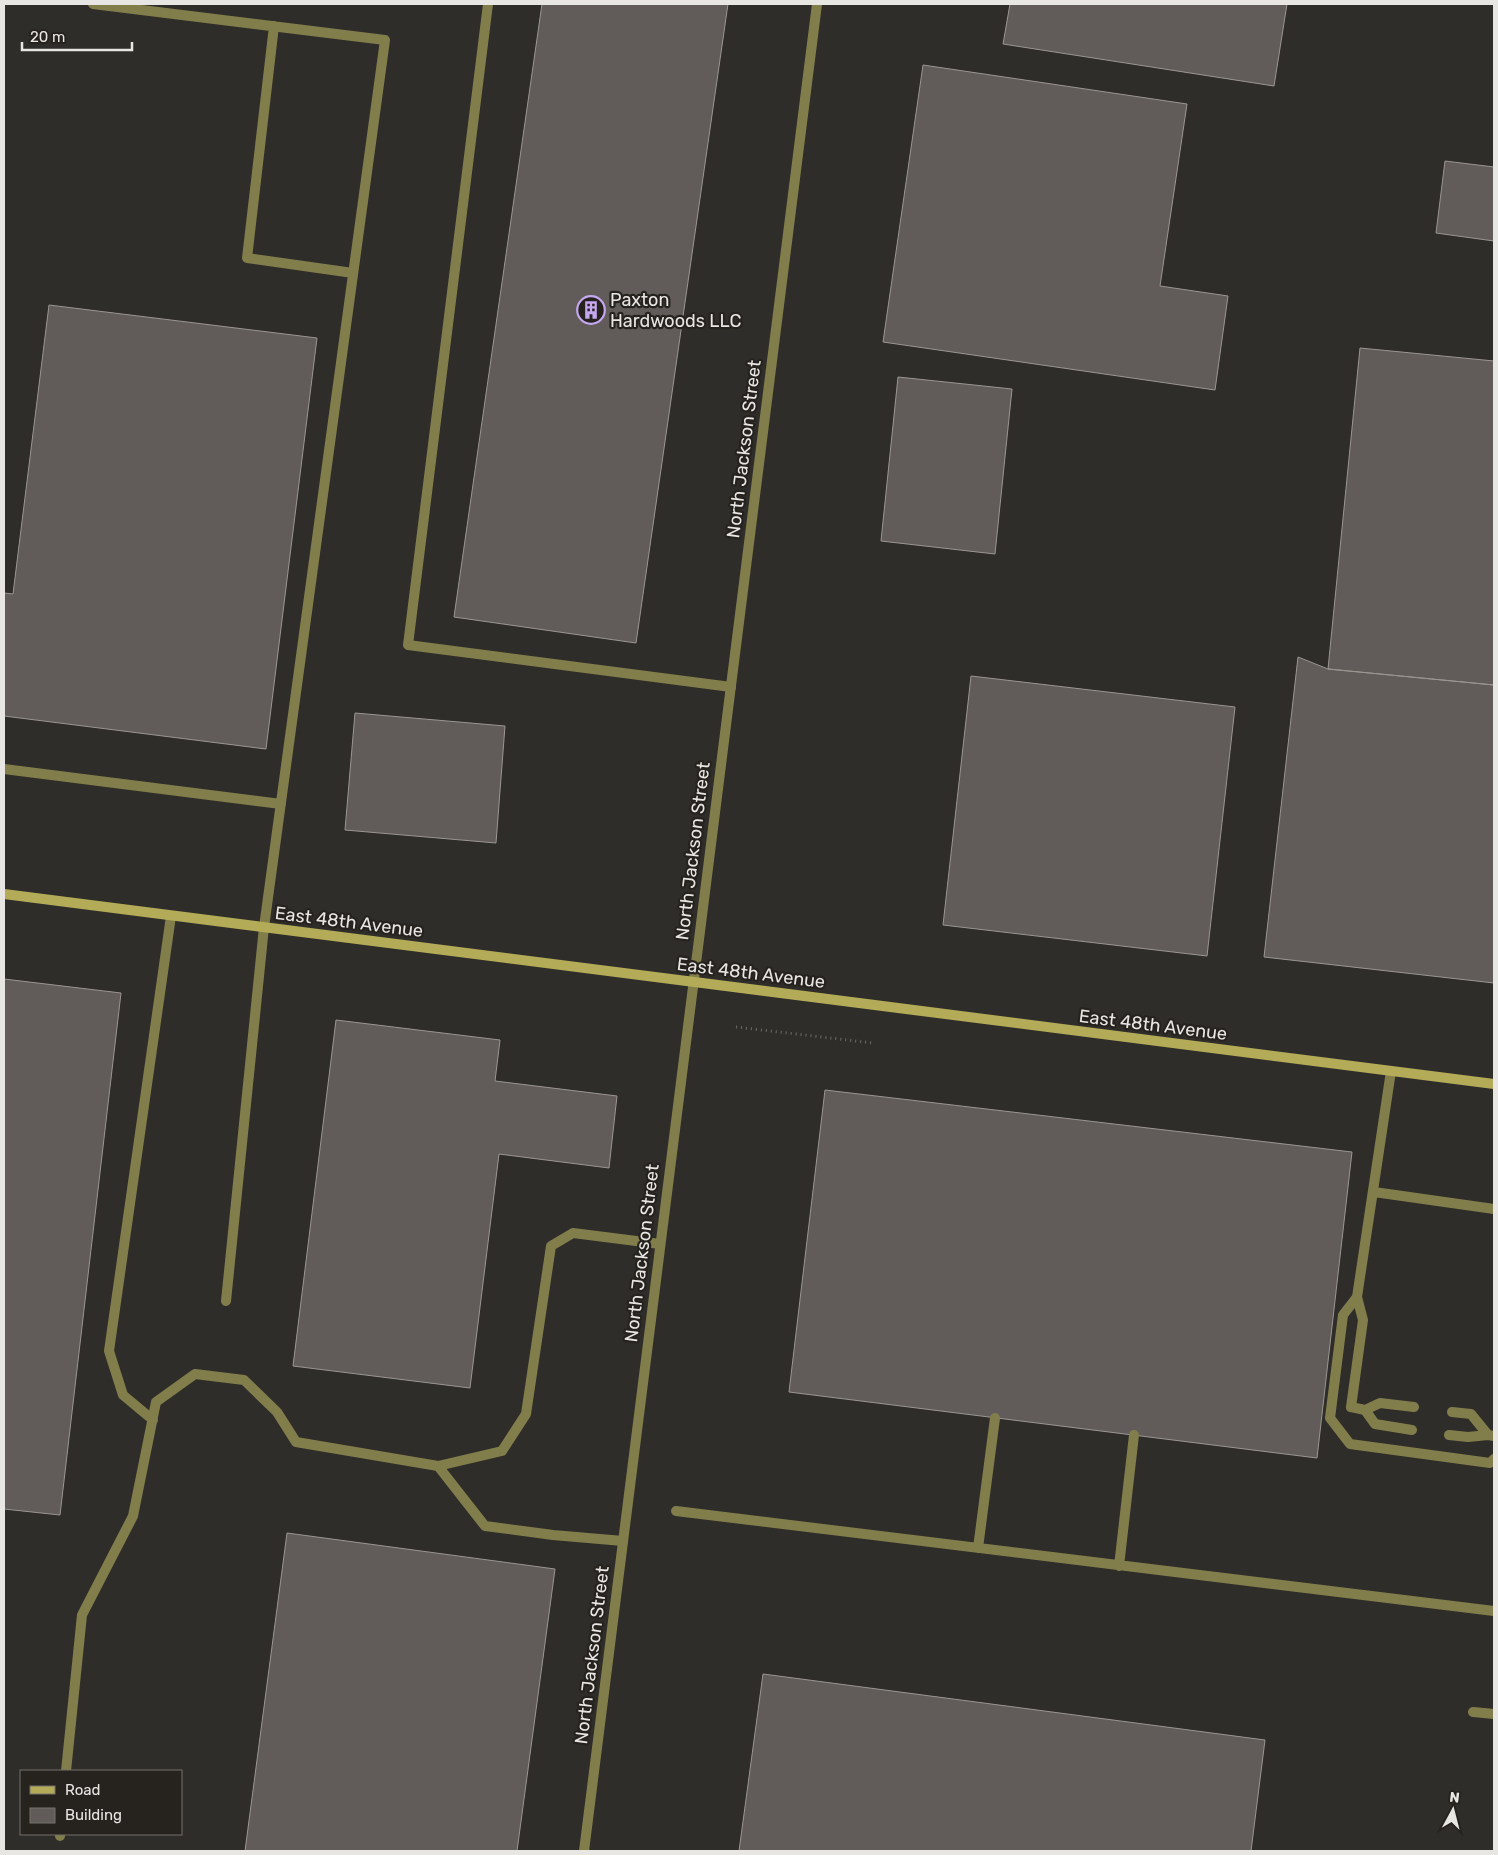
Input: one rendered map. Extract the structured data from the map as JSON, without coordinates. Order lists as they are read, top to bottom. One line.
{"streets":{"street":["North Jackson Street","East 48th Avenue"]},"crossings":[["North Jackson Street","East 48th Avenue"]],"places":{"building":["Paxton Hardwoods LLC"]},"legend":["Road","Building"],"scale_bar":"20 m","north":"top"}
